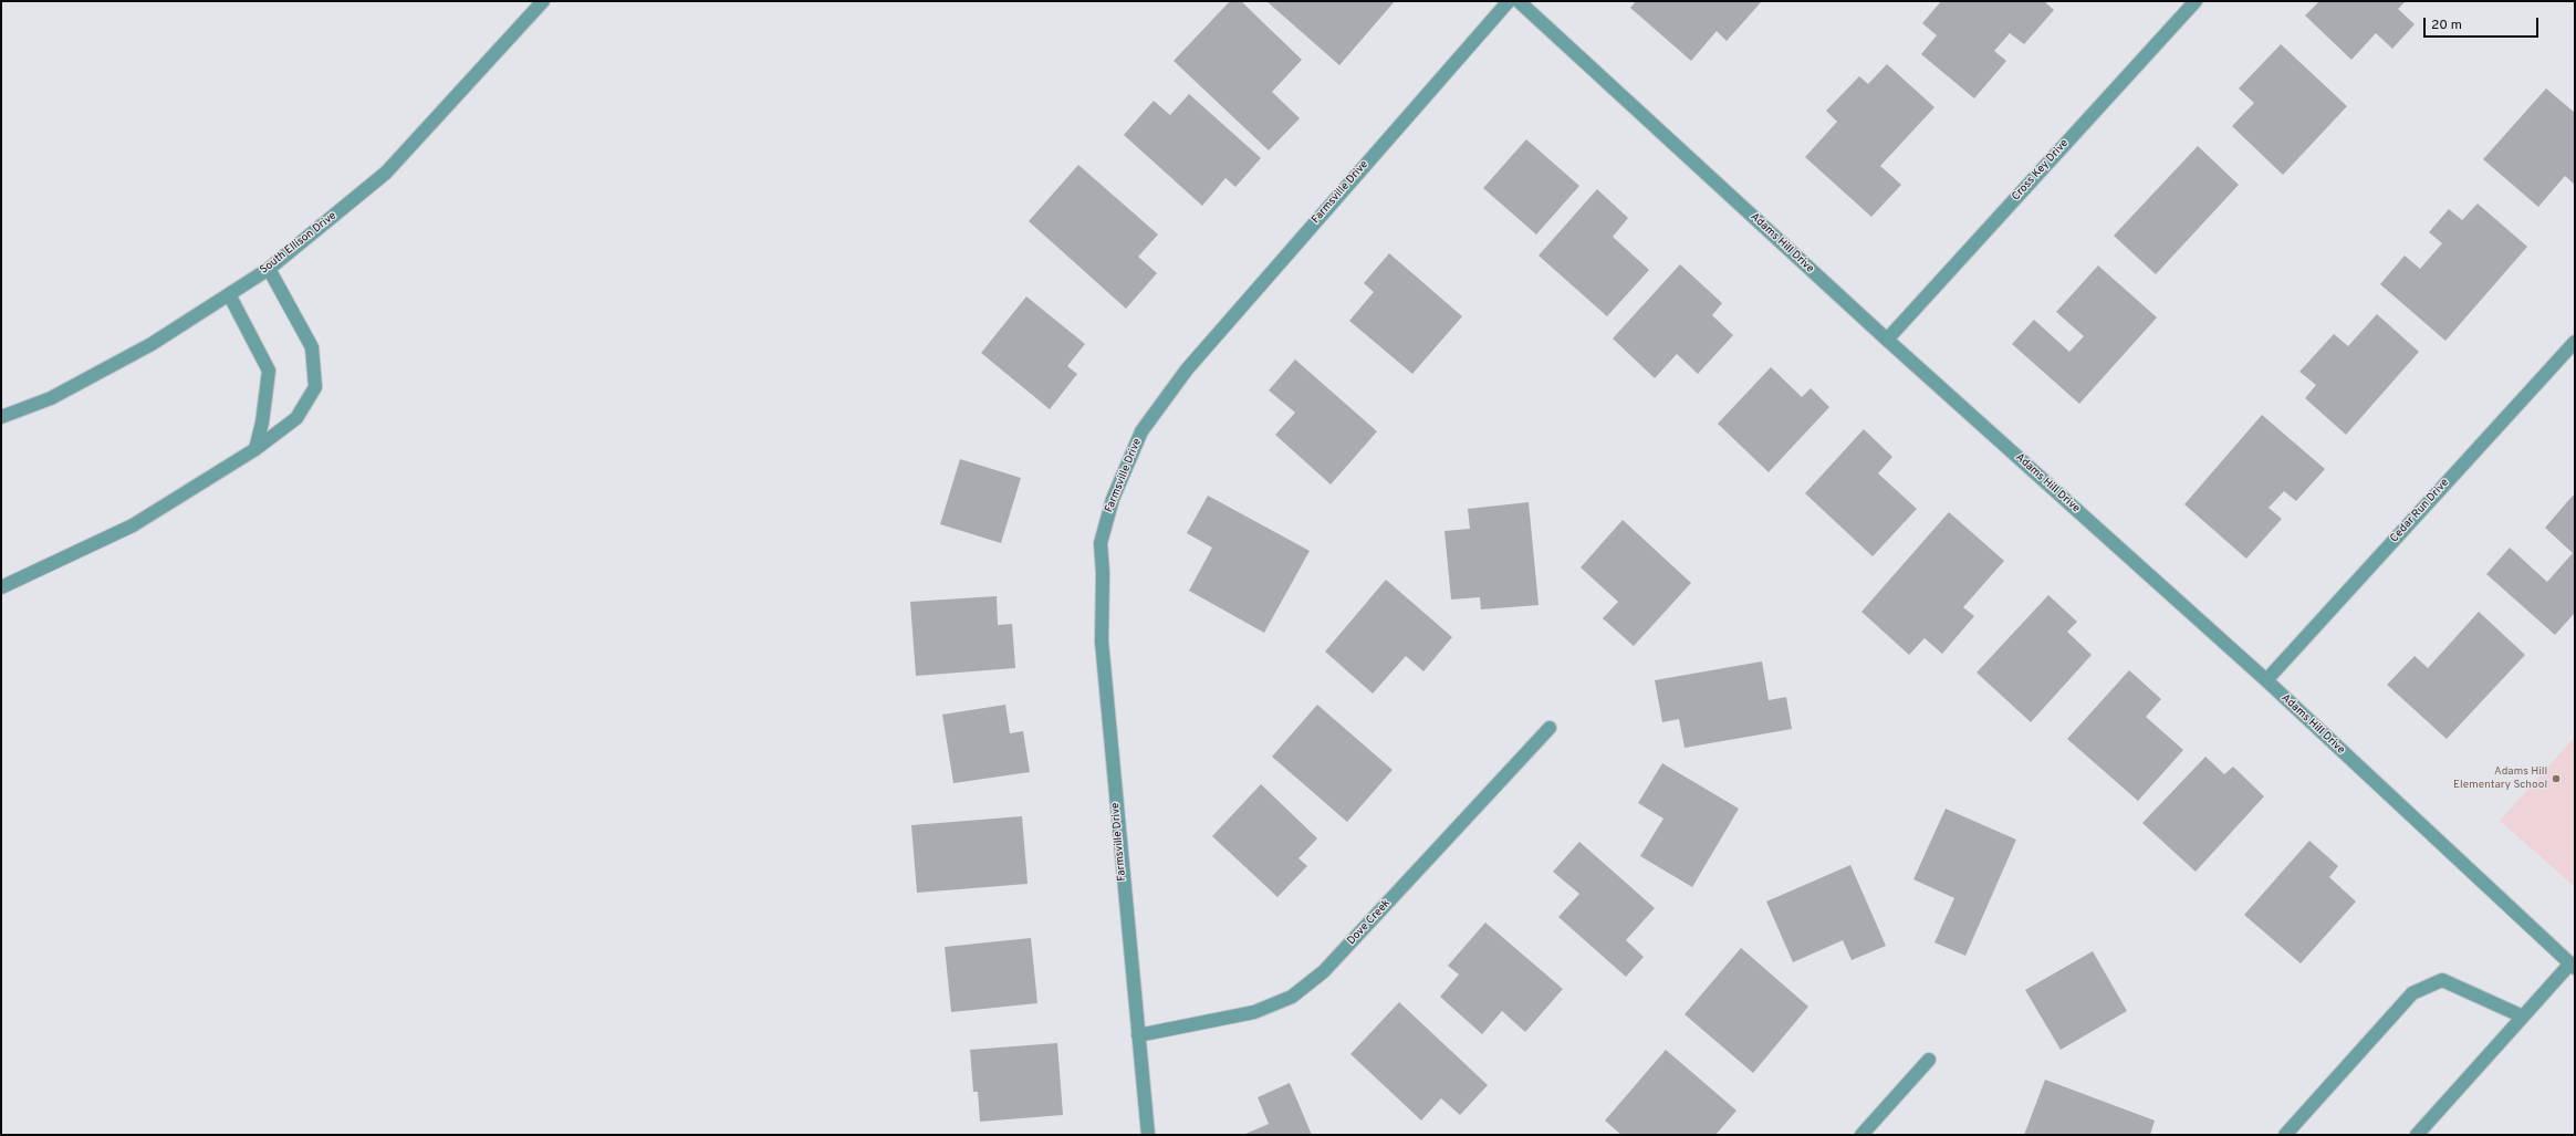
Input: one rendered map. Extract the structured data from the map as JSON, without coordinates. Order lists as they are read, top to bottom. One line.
{"streets":{"street":["Cross Key Drive","Farmsville Drive","South Ellison Drive","Adams Hill Drive","Cedar Run Drive","Dove Creek"]},"crossings":[["Cross Key Drive","Adams Hill Drive"],["Farmsville Drive","Dove Creek"],["Adams Hill Drive","Cedar Run Drive"]],"places":["Adams Hill Elementary School"],"scale_bar":"20 m"}
